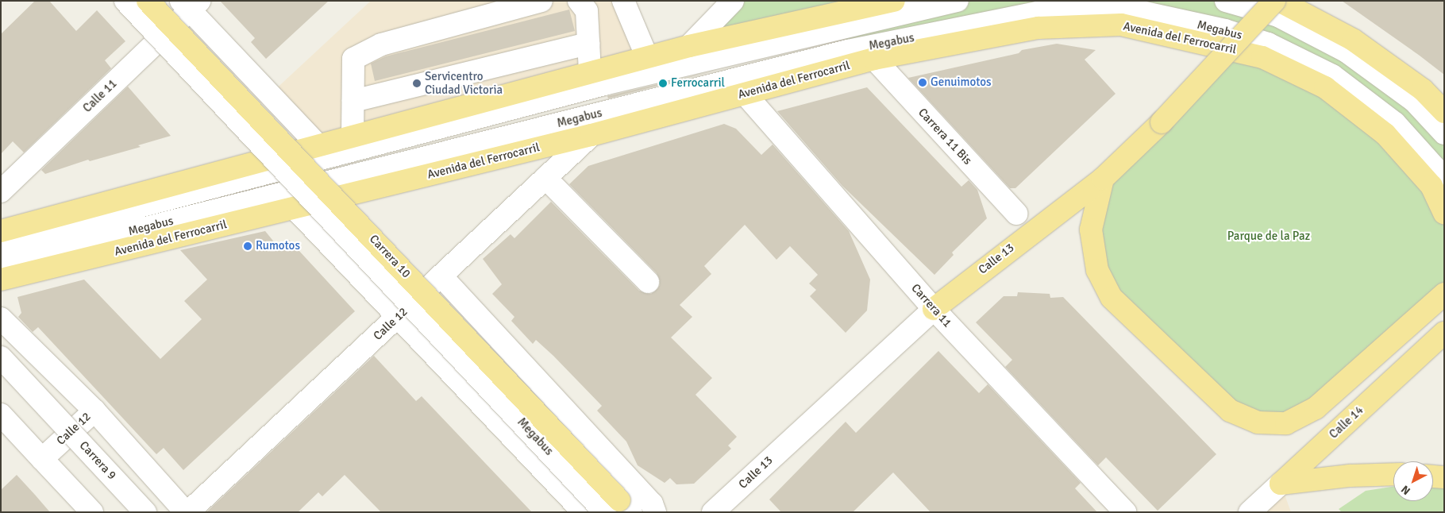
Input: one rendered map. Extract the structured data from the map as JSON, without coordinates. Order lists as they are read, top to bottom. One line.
{"streets":{"main road":["Avenida del Ferrocarril","Carrera 10","Calle 13","Calle 14"],"street":["Megabus","Calle 11","Carrera 11 Bis","Carrera 11","Calle 12","Carrera 9"]},"crossings":[["Megabus","Carrera 10"],["Avenida del Ferrocarril","Carrera 11 Bis"],["Avenida del Ferrocarril","Carrera 11"],["Avenida del Ferrocarril","Calle 12"],["Calle 13","Carrera 11"]],"parks":["Parque de la Paz"],"places":["Genuimotos","Servicentro Ciudad Victoria","Ferrocarril","Rumotos"],"north":"bottom left"}
